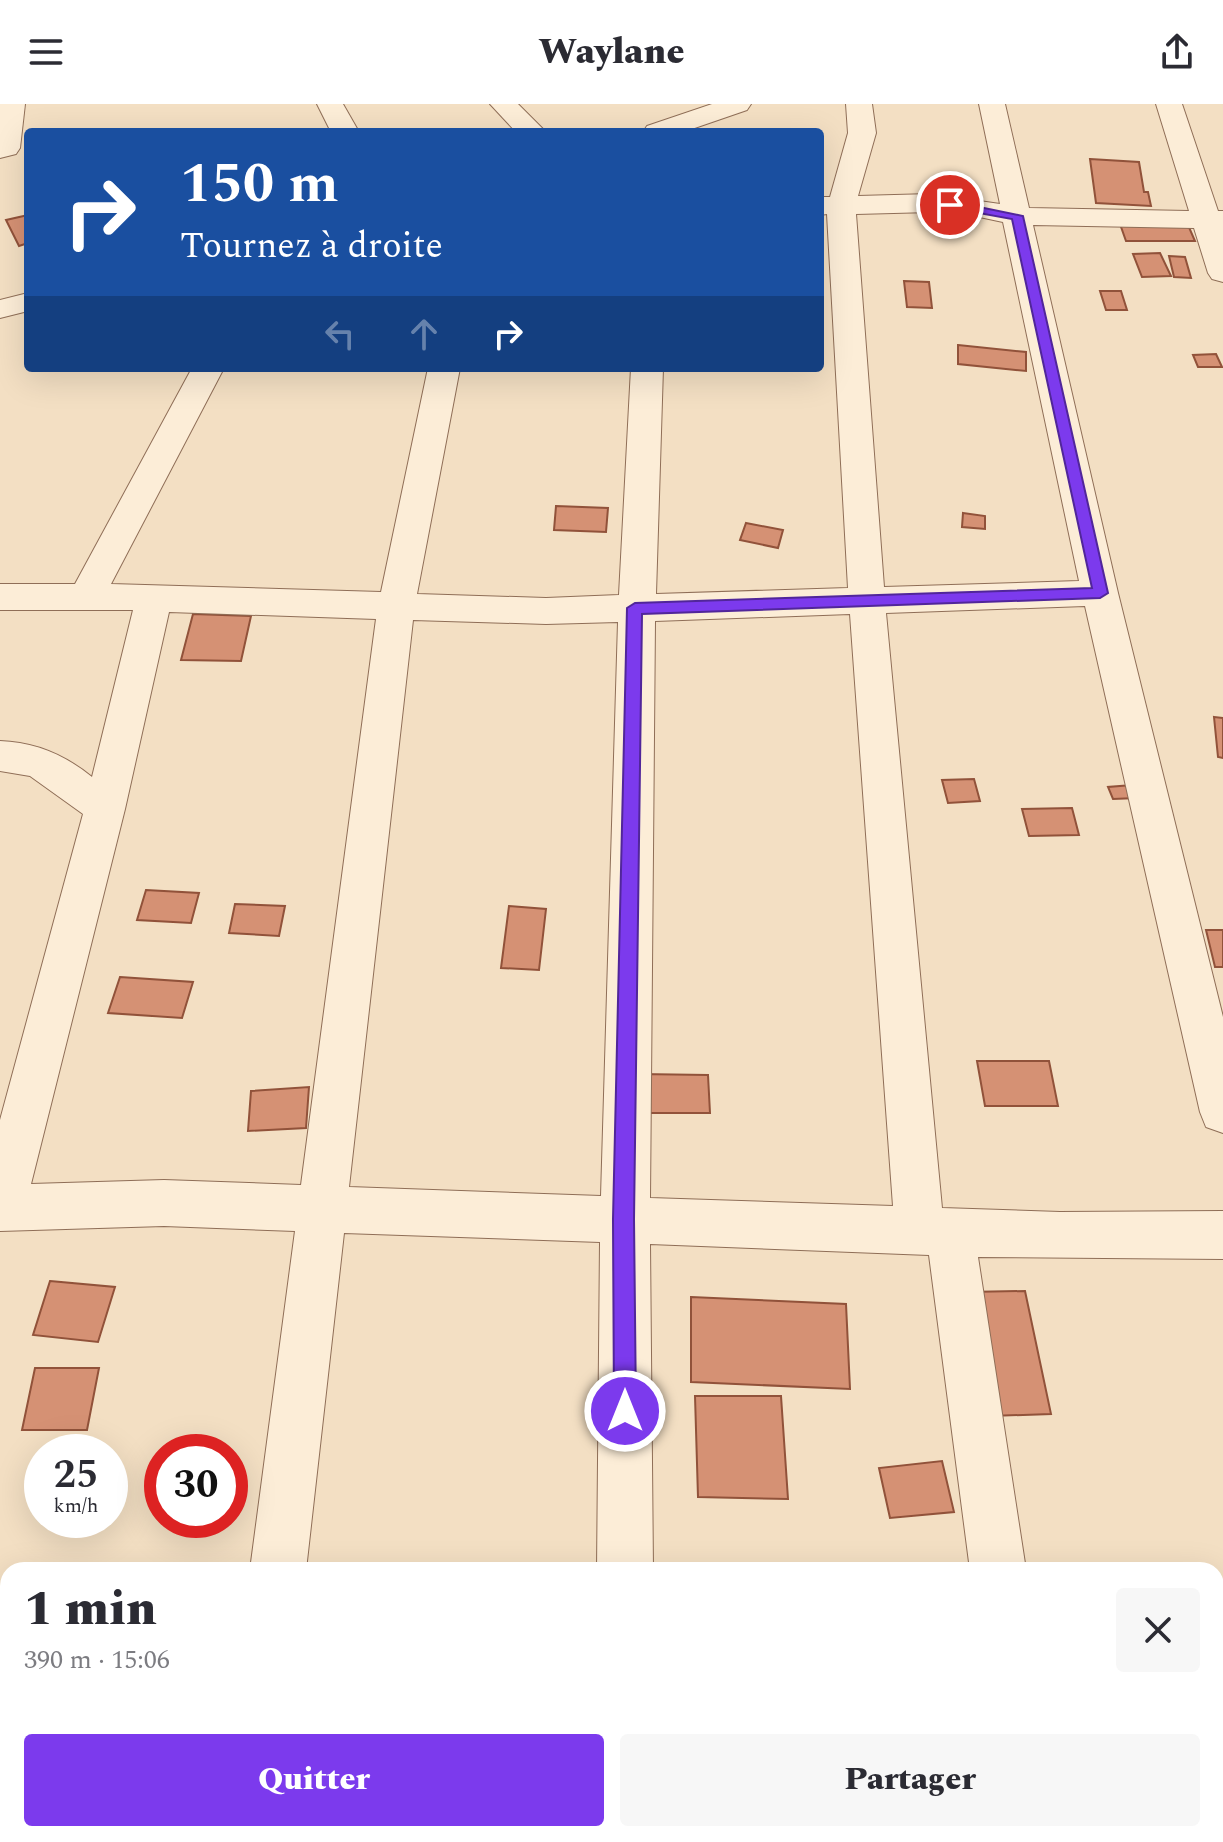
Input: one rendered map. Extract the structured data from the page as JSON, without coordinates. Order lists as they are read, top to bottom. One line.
{"page":{"header":"Waylane","turn":["150 m","Tournez à droite"],"speed":"25 km/h","limit":"30","heading":["1 min","390 m · 15:06"],"buttons":["Quitter","Partager"]}}
